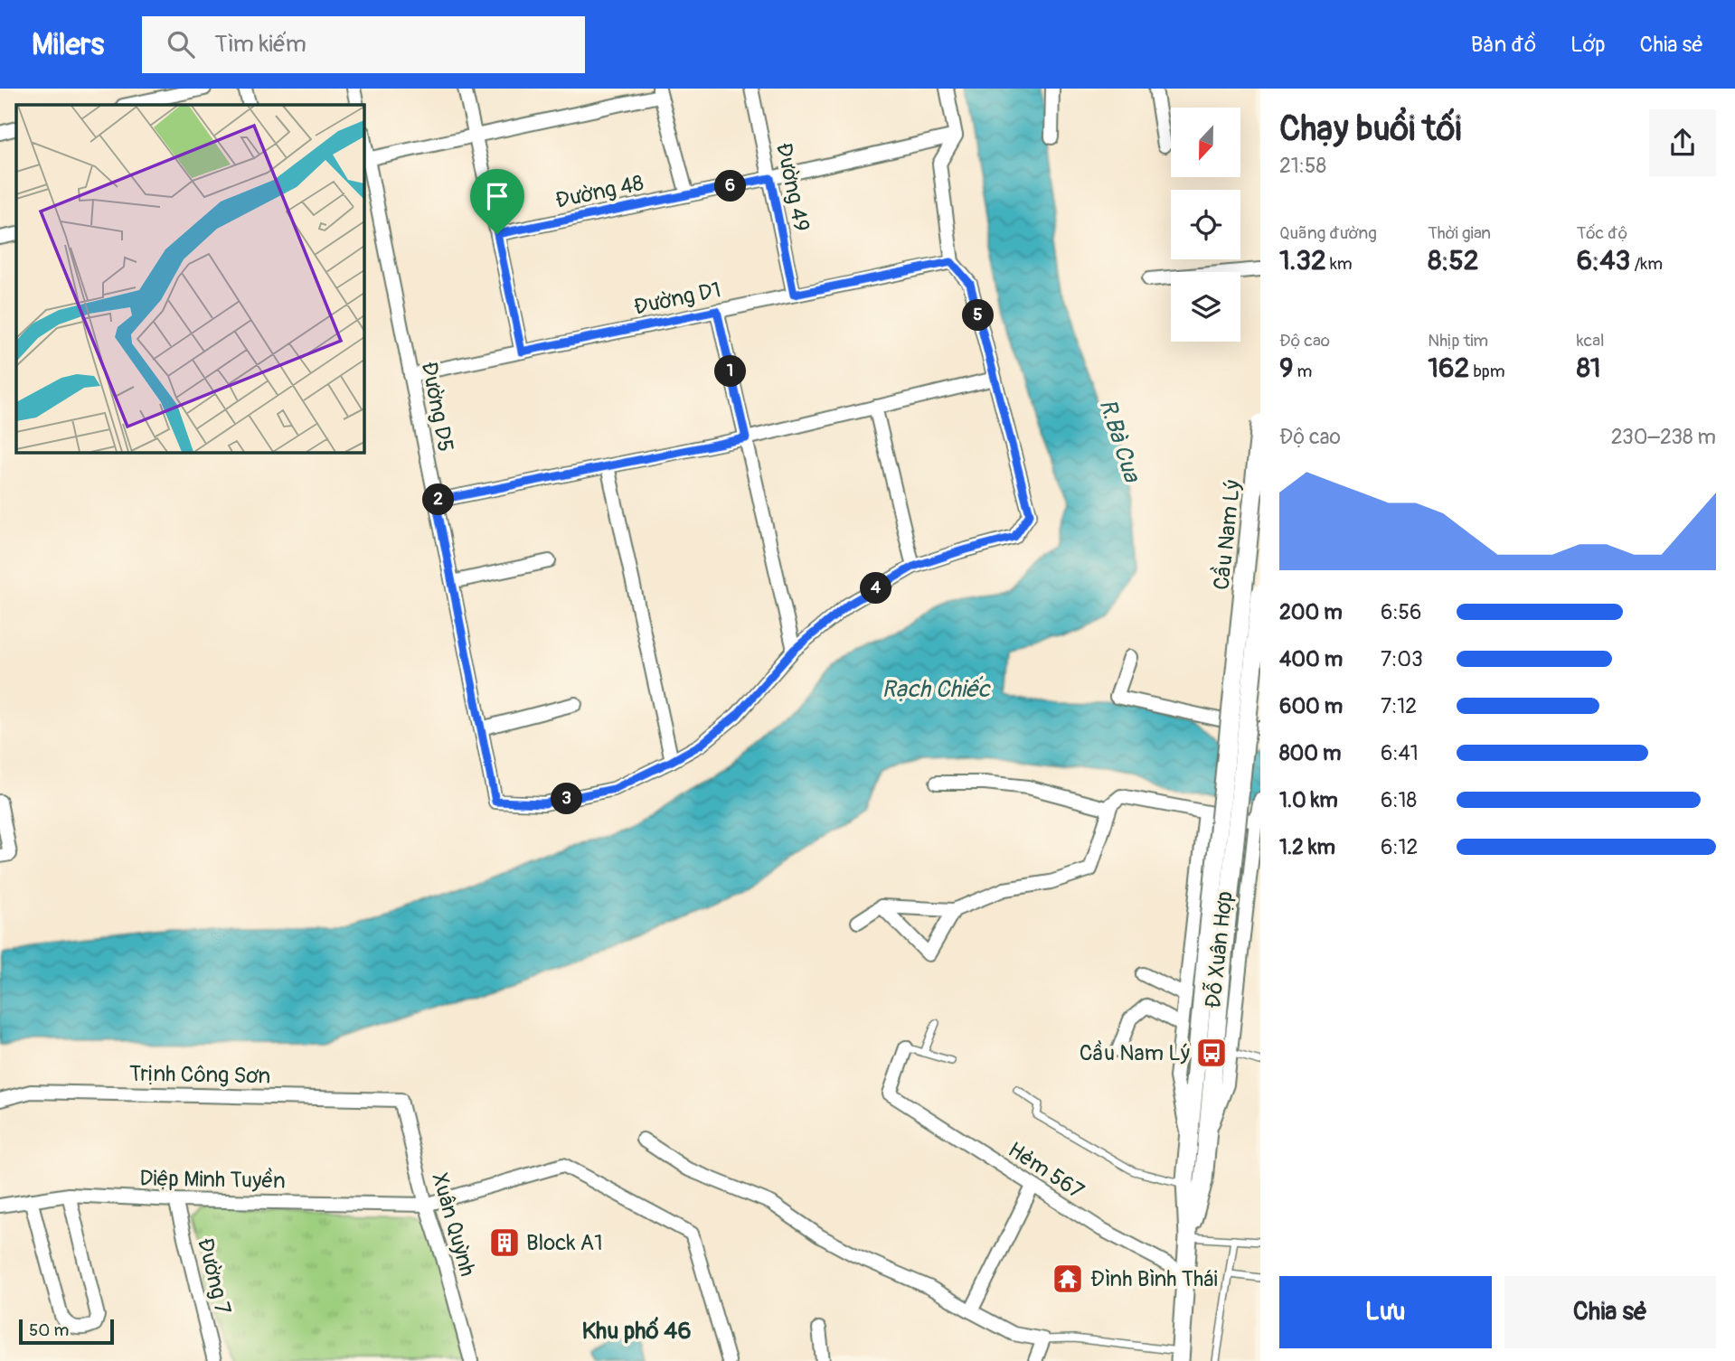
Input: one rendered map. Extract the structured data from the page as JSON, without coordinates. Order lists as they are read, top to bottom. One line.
{"streets":{"main road":["Cầu Nam Lý","Đỗ Xuân Hợp"],"street":["Đường 49","Đường 48","Đường D1","Đường D5","Trịnh Công Sơn","Hẻm 567","Diệp Minh Tuyền","Xuân Quỳnh","Đường 7"]},"crossings":[["Đường 49","Đường 48"],["Đường 49","Đường D1"],["Đường D1","Đường D5"],["Cầu Nam Lý","Đỗ Xuân Hợp"],["Đỗ Xuân Hợp","Hẻm 567"],["Trịnh Công Sơn","Xuân Quỳnh"],["Diệp Minh Tuyền","Xuân Quỳnh"],["Diệp Minh Tuyền","Đường 7"]],"districts":["Khu phố 46"],"water":["R.Bà Cua","Rạch Chiếc"],"places":{"bus stop":["Cầu Nam Lý"],"building":["Block A1"],"temple":["Đình Bình Thái"]},"scale_bar":"50 m","north":"bottom","page":{"header":"Milers","search":"Tìm kiếm","nav":["Bản đồ","Lớp","Chia sẻ"],"heading":["Chạy buổi tối","21:58"],"pins":["6","5","1","2","4","3"],"stats":[["Quãng đường","1.32 km"],["Thời gian","8:52"],["Tốc độ","6:43 /km"],["Độ cao","9 m"],["Nhịp tim","162 bpm"],["kcal","81"]],"chart":["Độ cao","230–238 m"],"list":[{"name":"200 m","note":"6:56"},{"name":"400 m","note":"7:03"},{"name":"600 m","note":"7:12"},{"name":"800 m","note":"6:41"},{"name":"1.0 km","note":"6:18"},{"name":"1.2 km","note":"6:12"}],"buttons":["Lưu","Chia sẻ"],"scale":"50 m"}}
